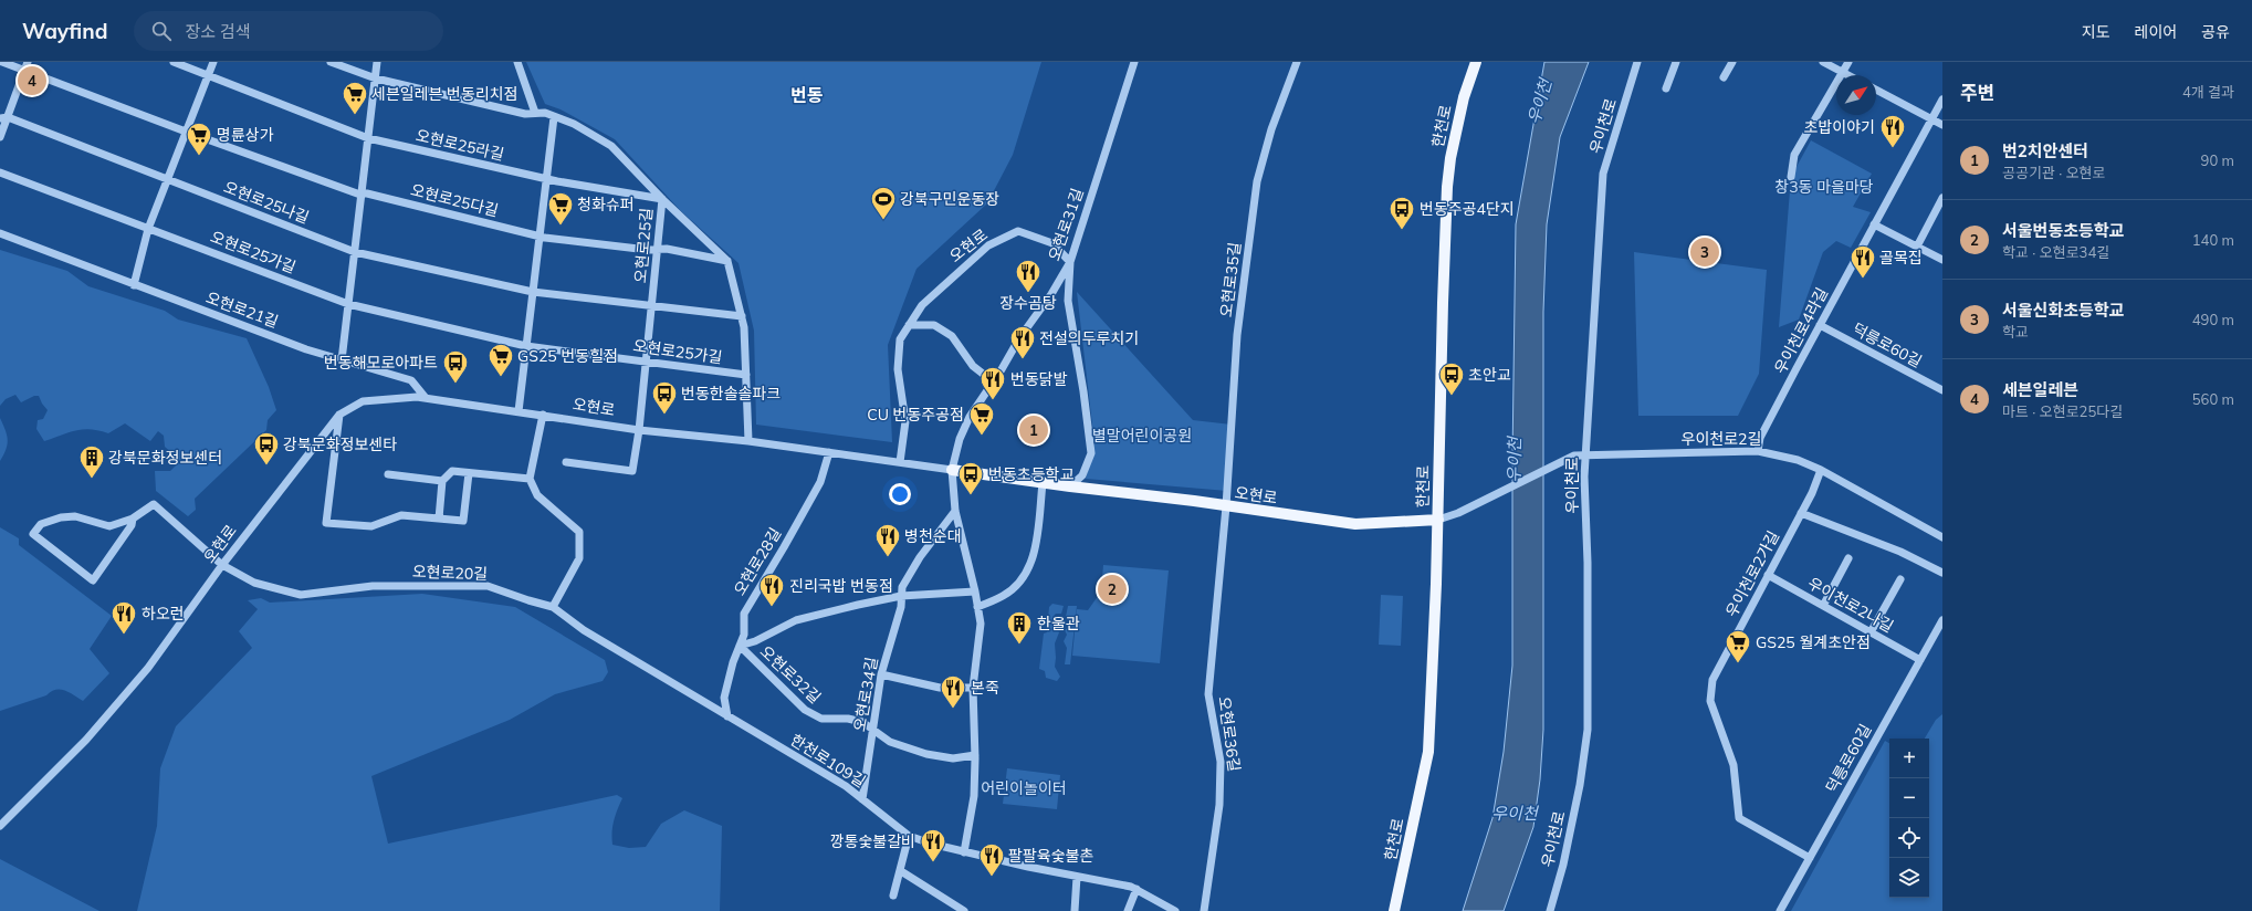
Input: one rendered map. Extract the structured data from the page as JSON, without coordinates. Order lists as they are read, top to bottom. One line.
{"streets":{"main road":["한천로","오현로"],"street":["우이천로","오현로25라길","오현로25다길","오현로25나길","오현로31길","오현로25길","오현로25가길","오현로35길","오현로21길","우이천로4라길","덕릉로60길","우이천로2길","오현로28길","오현로20길","우이천로2가길","우이천로2나길","오현로32길","오현로34길","오현로36길","한천로109길"]},"crossings":[["한천로","오현로"],["한천로","우이천로2길"],["우이천로","우이천로2길"],["오현로25라길","오현로25길"],["오현로25다길","오현로25길"],["오현로25나길","오현로25길"],["오현로31길","오현로"],["오현로25길","오현로"],["오현로25길","오현로25가길"],["오현로","오현로35길"],["오현로","오현로21길"],["오현로","우이천로2길"],["오현로","오현로28길"],["오현로","오현로20길"],["오현로","오현로36길"],["오현로35길","오현로36길"],["우이천로4라길","덕릉로60길"],["우이천로4라길","우이천로2길"],["덕릉로60길","우이천로2가길"],["덕릉로60길","우이천로2나길"],["우이천로2길","우이천로2가길"],["오현로28길","오현로20길"],["오현로28길","오현로32길"],["오현로28길","한천로109길"],["오현로20길","한천로109길"],["우이천로2가길","우이천로2나길"],["오현로32길","오현로34길"],["오현로34길","한천로109길"]],"districts":["번동"],"water":["우이천"],"parks":["창3동 마을마당","별말어린이공원","어린이놀이터"],"places":{"supermarket":["세븐일레븐 번동리치점","명륜상가","청화슈퍼","GS25 번동힐점","CU 번동주공점","GS25 월계초안점"],"restaurant":["초밥이야기","골목집","장수곰탕","전설의두루치기","번동닭발","병천순대","진리국밥 번동점","하오런","본죽","깡통숯불갈비","팔팔육숯불촌"],"sports":["강북구민운동장"],"bus stop":["번동주공4단지","번동해모로아파트","초안교","번동한솔솔파크","강북문화정보센타","번동초등학교"],"building":["강북문화정보센터","한울관"]},"north":"top right","page":{"header":"Wayfind","search":"장소 검색","nav":["지도","레이어","공유"],"heading":["주변","4개 결과"],"pins":["4","3","1","2"],"list":[{"mark":"1","name":"번2치안센터","note":"공공기관 · 오현로","value":"90 m"},{"mark":"2","name":"서울번동초등학교","note":"학교 · 오현로34길","value":"140 m"},{"mark":"3","name":"서울신화초등학교","note":"학교","value":"490 m"},{"mark":"4","name":"세븐일레븐","note":"마트 · 오현로25다길","value":"560 m"}],"map_buttons":["+","−"]}}
